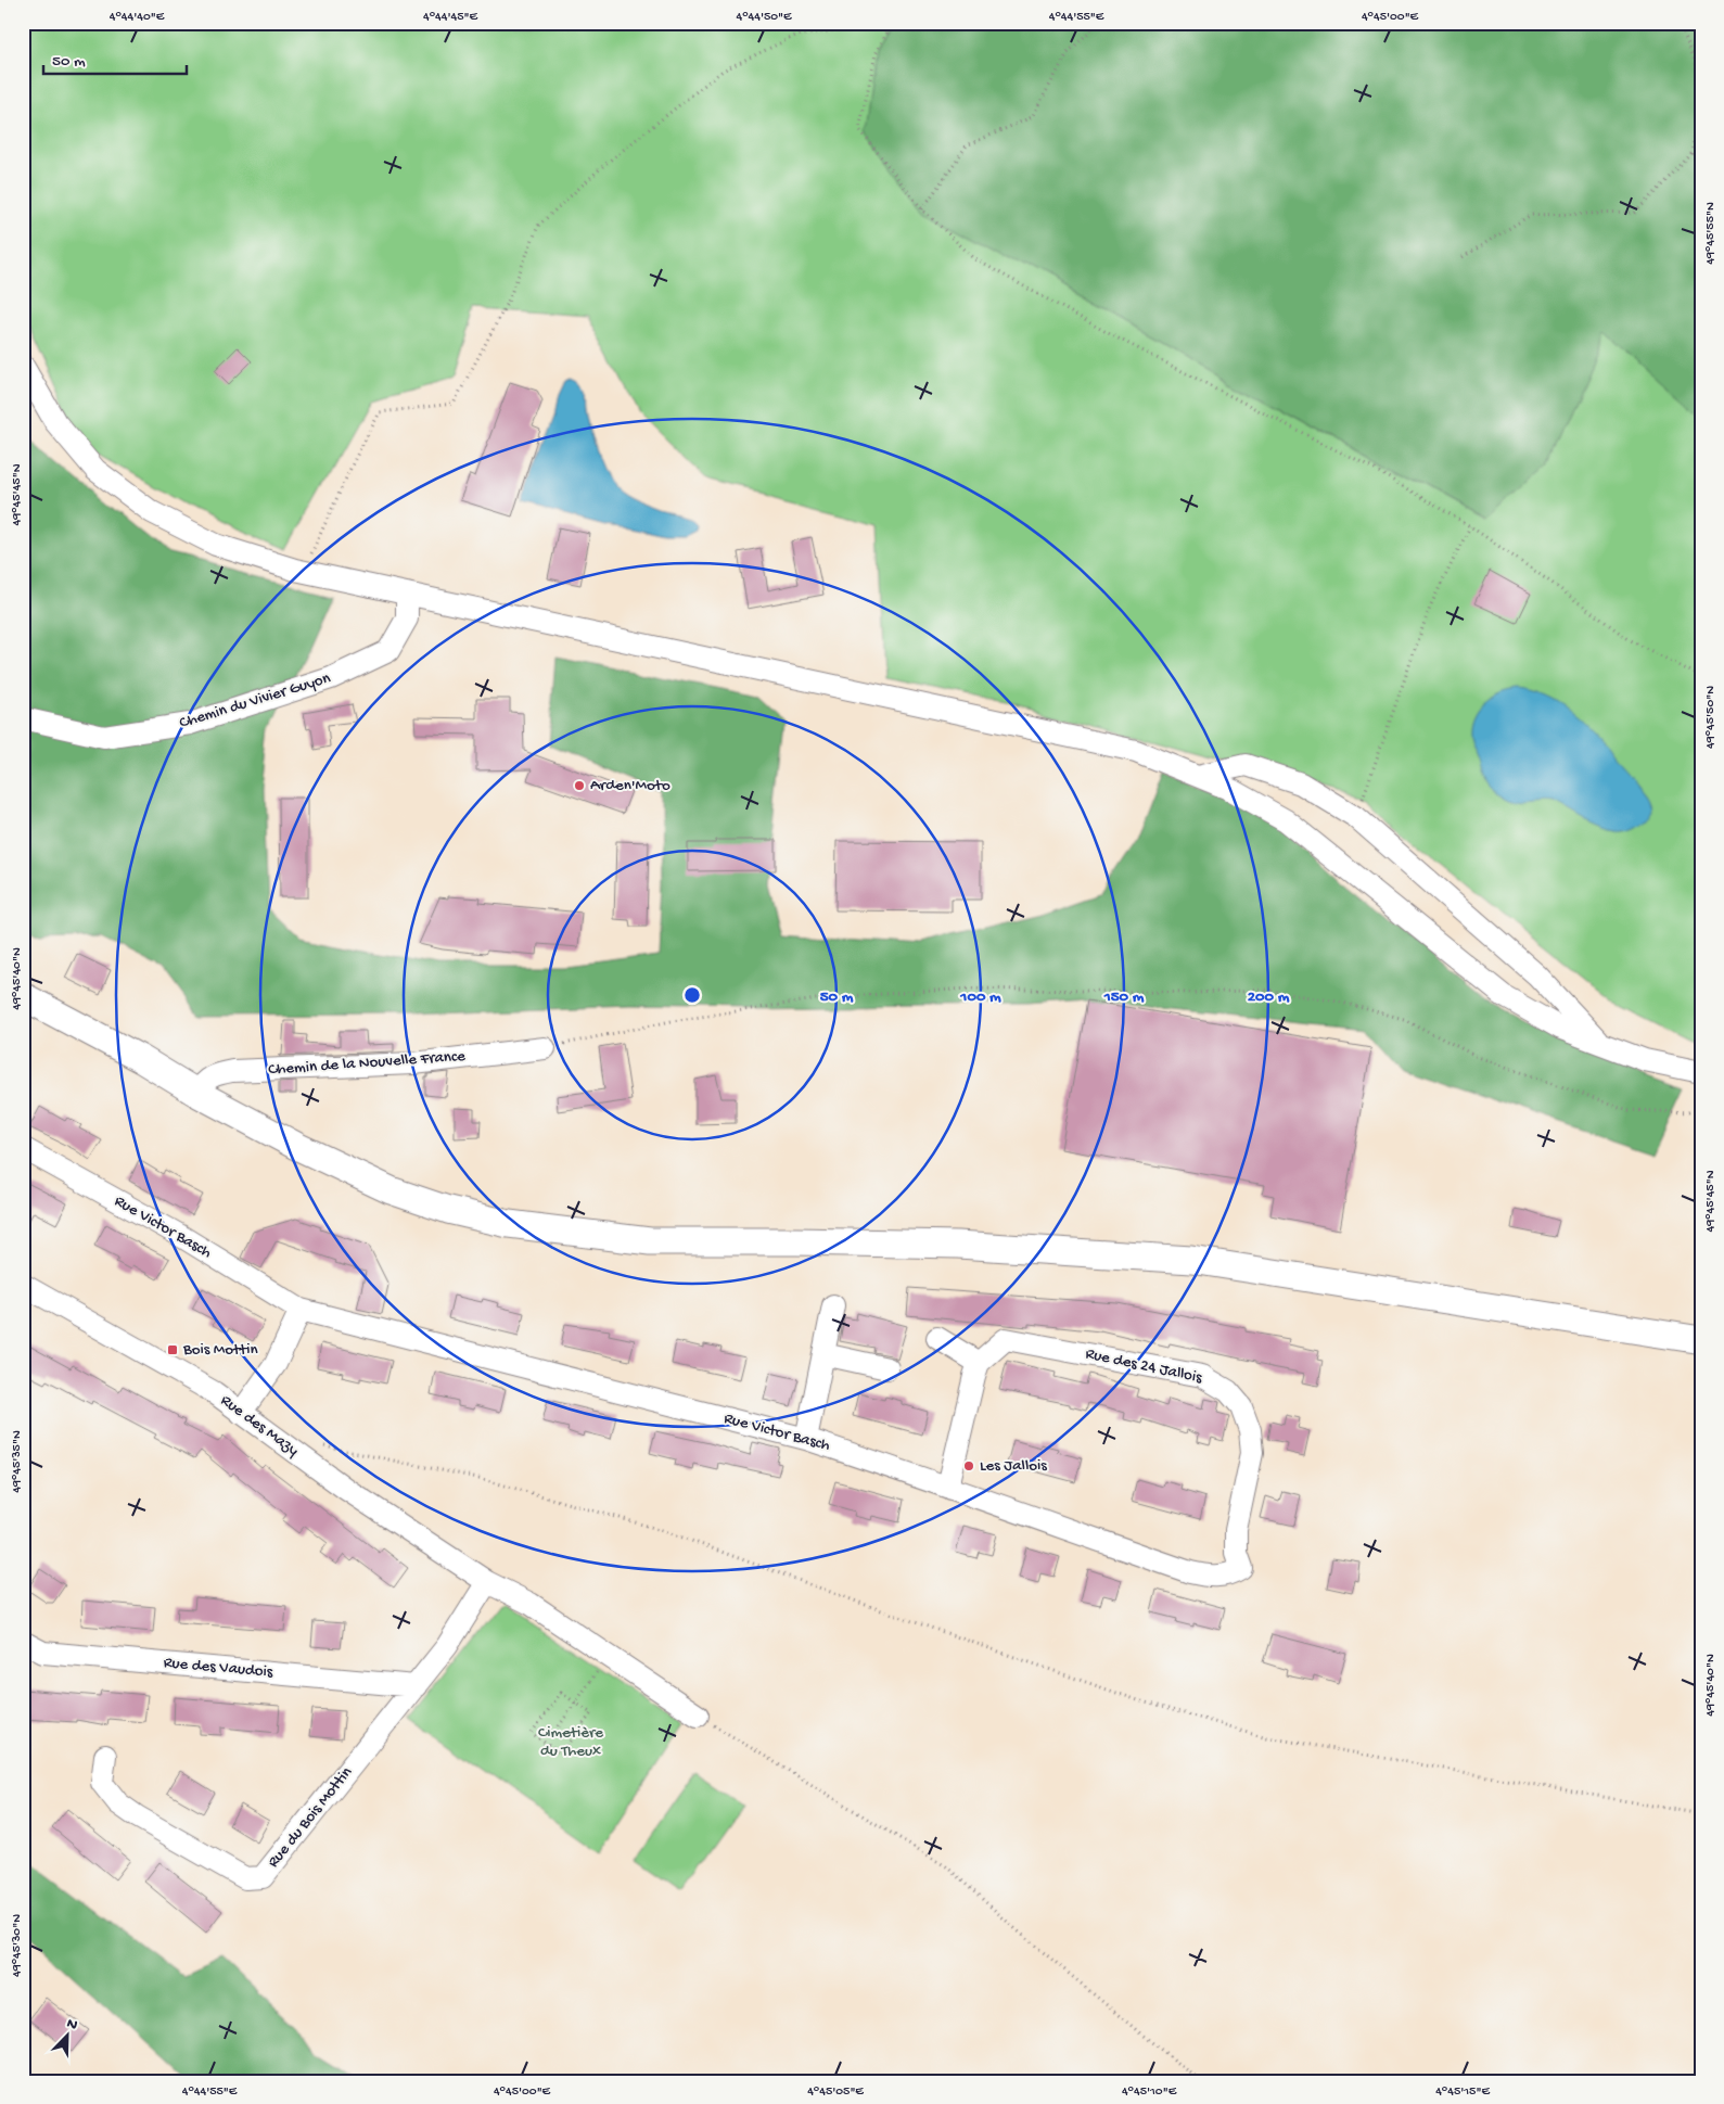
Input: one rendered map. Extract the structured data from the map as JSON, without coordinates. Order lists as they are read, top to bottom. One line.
{"streets":{"street":["Chemin du Vivier Guyon","Chemin de la Nouvelle France","Rue Victor Basch","Rue des 24 Jallois","Rue des Mazy","Rue des Vaudois","Rue du Bois Mottin"]},"crossings":[["Rue Victor Basch","Rue des 24 Jallois"],["Rue des Mazy","Rue du Bois Mottin"],["Rue des Vaudois","Rue du Bois Mottin"]],"parks":["Cimetière du Theux"],"places":{"other":["Arden'Moto","Les Jallois"],"transit":["Bois Mottin"]},"scale_bar":"50 m","north":"top right","coordinates":["4°44'40\"E","4°44'45\"E","4°44'50\"E","4°44'55\"E","4°45'00\"E","49°45'55\"N","49°45'45\"N","49°45'50\"N","49°45'40\"N","49°45'35\"N","49°45'30\"N","4°45'05\"E","4°45'10\"E","4°45'15\"E"],"rings":["50 m","100 m","150 m","200 m"]}
